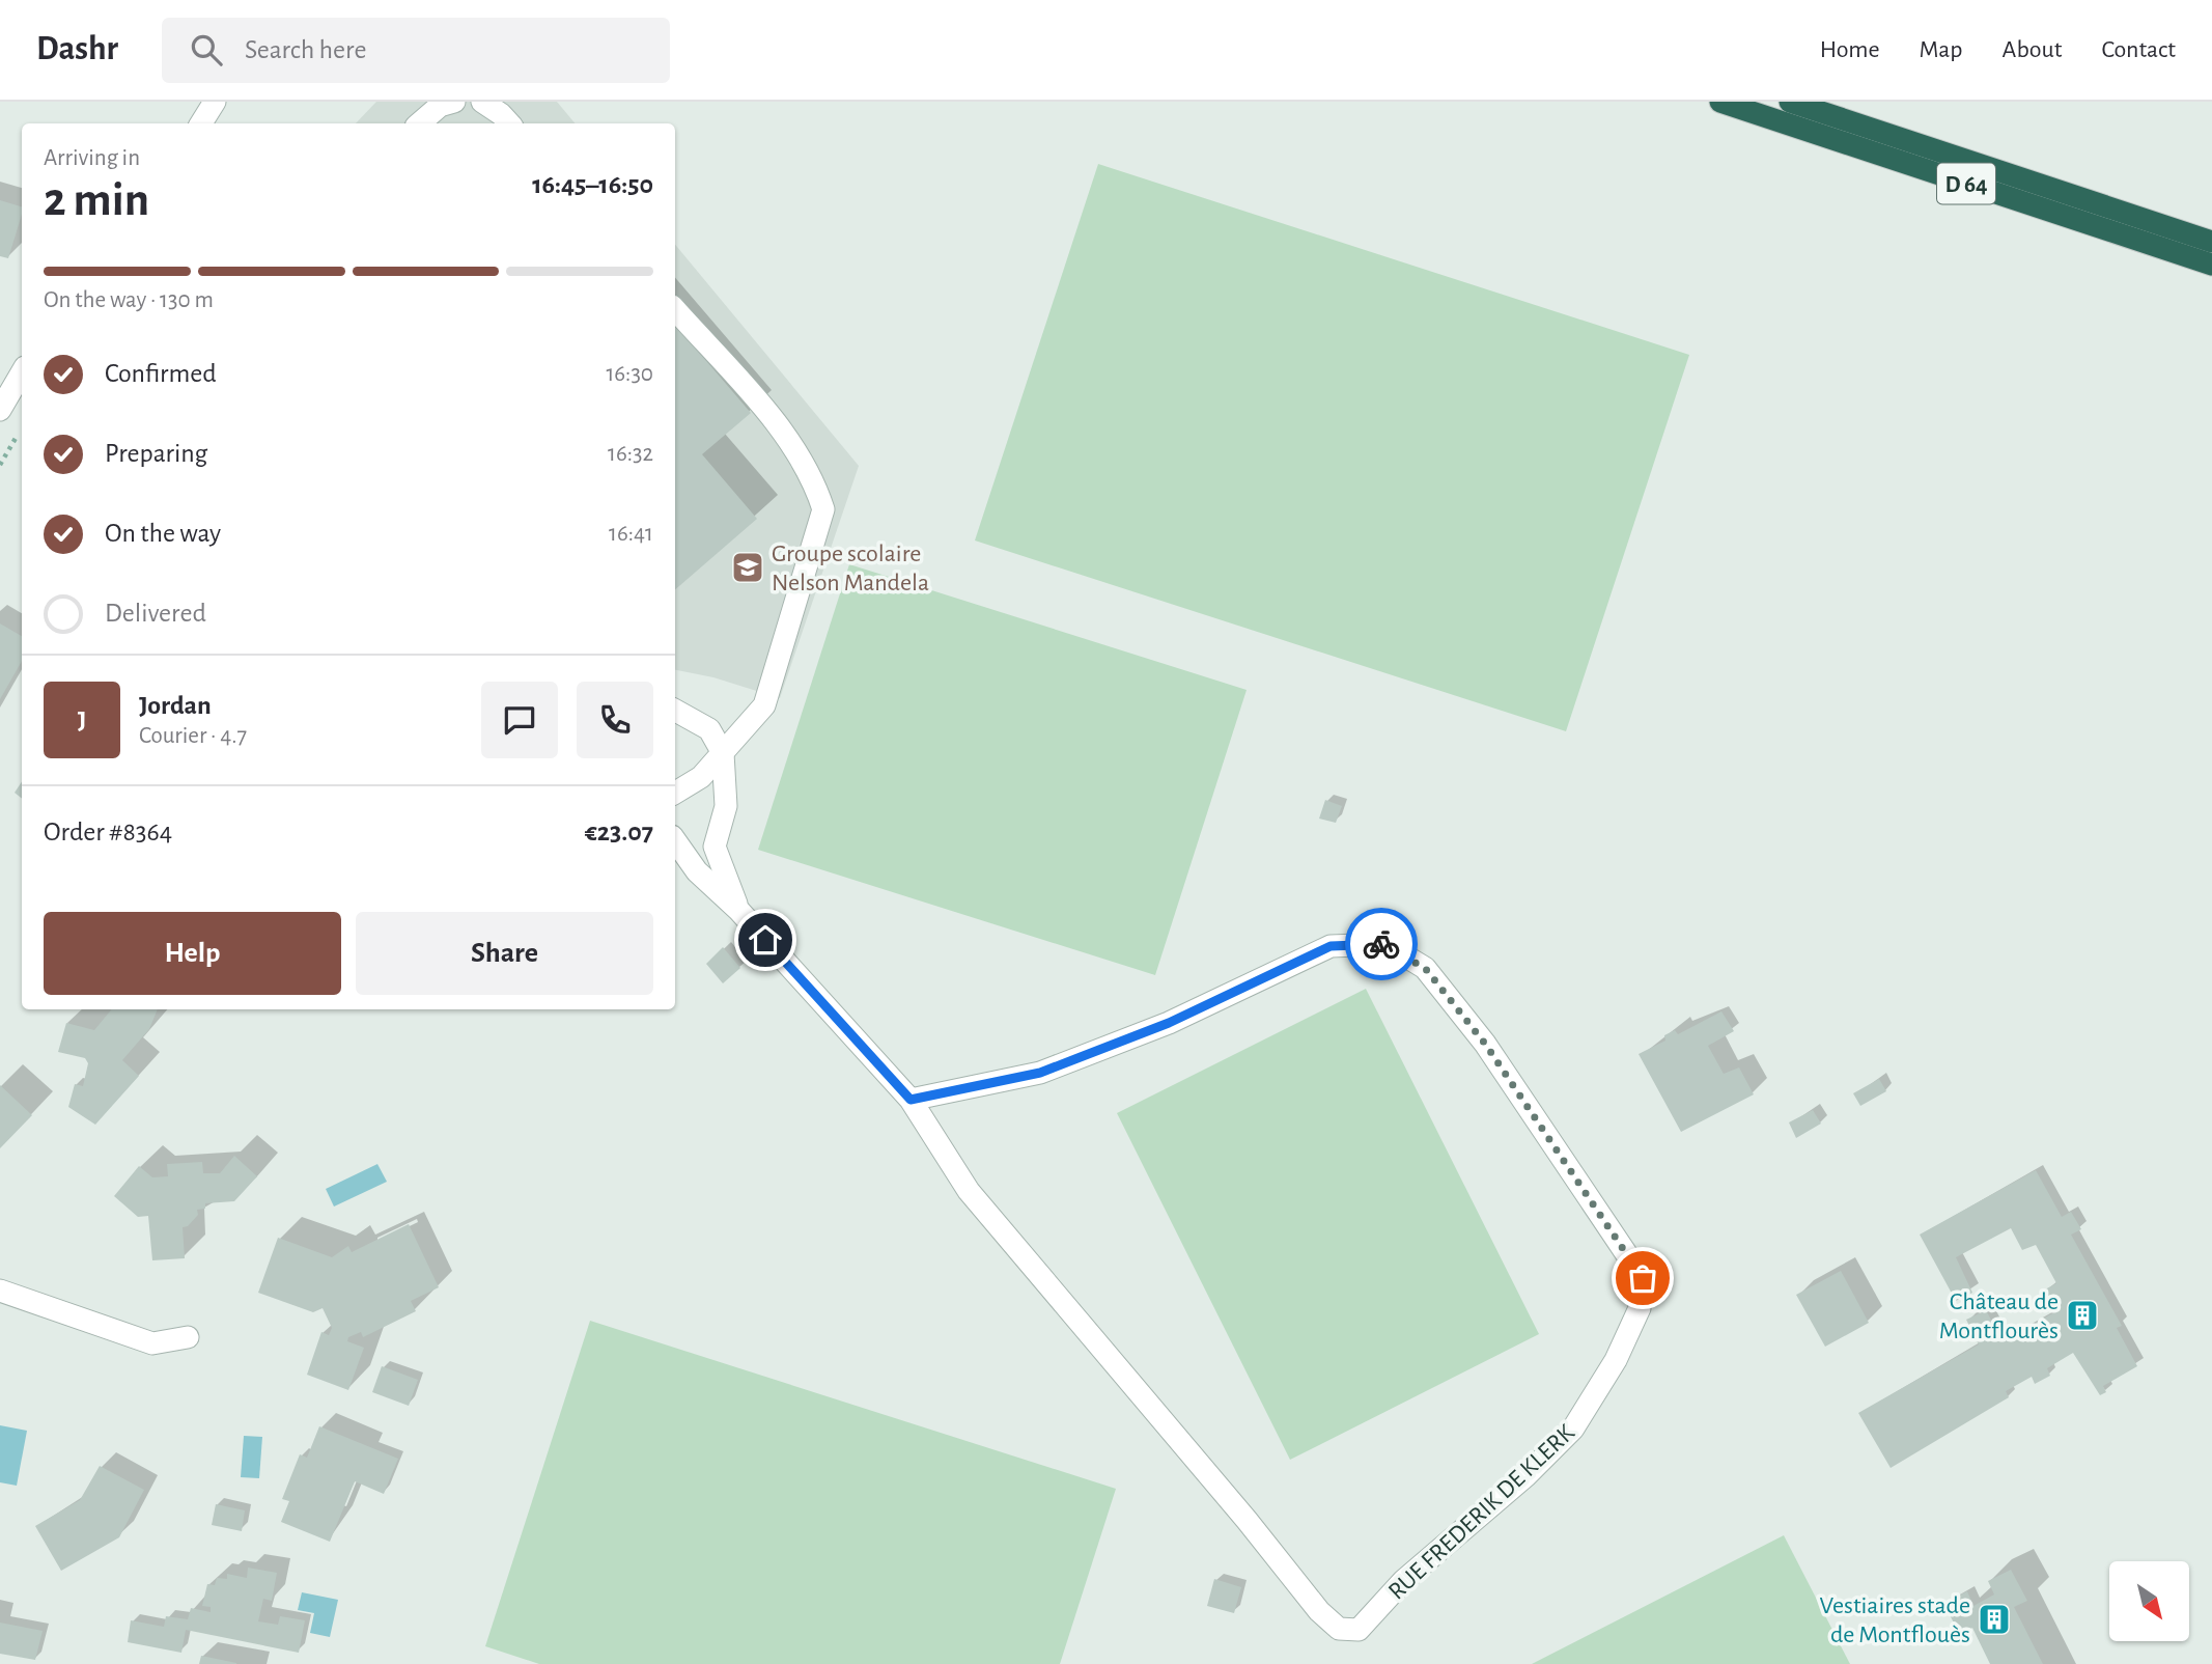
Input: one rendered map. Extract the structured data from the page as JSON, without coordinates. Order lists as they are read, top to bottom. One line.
{"streets":{"highway":["D 64"],"street":["RUE FREDERIK DE KLERK"]},"places":{"school or university":["Groupe scolaire Nelson Mandela"],"building":["Château de Montflourès","Vestiaires stade de Montflouès"]},"north":"bottom right","page":{"header":"Dashr","search":"Search here","nav":["Home","Map","About","Contact"],"heading":["2 min","Arriving in","16:45–16:50"],"panel":["Jordan","Courier · 4.7","Order #8364","€23.07"],"bar":"On the way · 130 m","list":[["Confirmed","16:30"],["Preparing","16:32"],["On the way","16:41"],"Delivered"],"round":"J","buttons":["Help","Share"]}}
